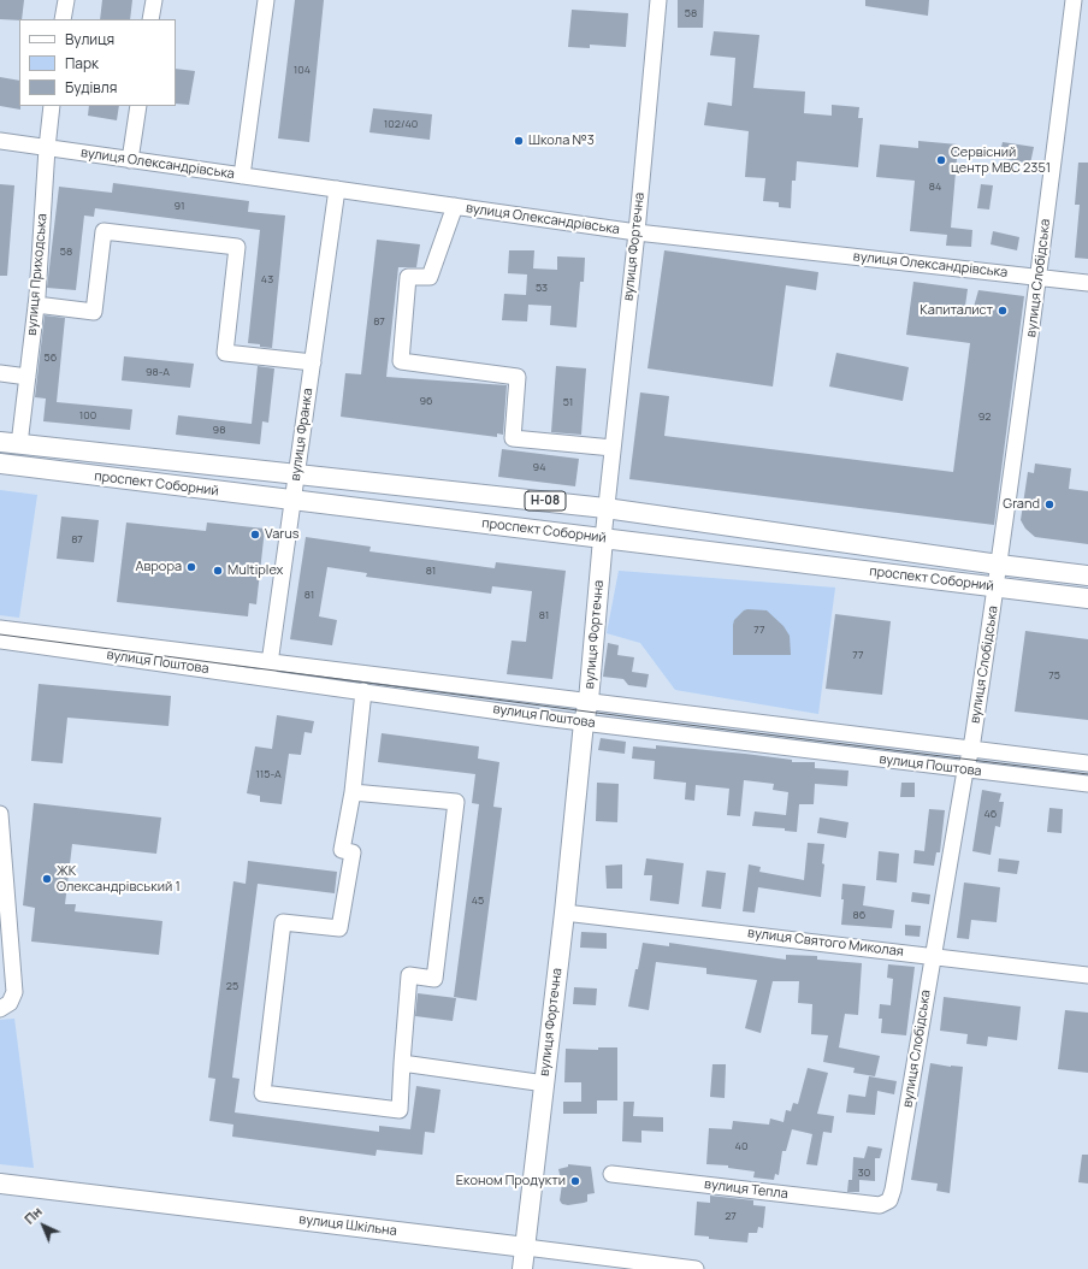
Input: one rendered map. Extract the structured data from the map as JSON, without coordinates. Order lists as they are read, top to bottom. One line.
{"streets":{"main road":["вулиця Фортечна","проспект Соборний","Н-08","вулиця Шкільна"],"street":["вулиця Олександрівська","вулиця Приходська","вулиця Слобідська","вулиця Франка","вулиця Поштова","вулиця Святого Миколая","вулиця Тепла"]},"crossings":[["вулиця Олександрівська","вулиця Фортечна"],["вулиця Олександрівська","вулиця Приходська"],["вулиця Олександрівська","вулиця Слобідська"],["вулиця Олександрівська","вулиця Франка"],["вулиця Фортечна","проспект Соборний"],["вулиця Фортечна","вулиця Поштова"],["вулиця Фортечна","вулиця Святого Миколая"],["вулиця Фортечна","вулиця Шкільна"],["вулиця Приходська","проспект Соборний"],["вулиця Слобідська","проспект Соборний"],["вулиця Слобідська","вулиця Поштова"],["вулиця Слобідська","вулиця Святого Миколая"],["вулиця Слобідська","вулиця Тепла"],["вулиця Франка","проспект Соборний"],["вулиця Франка","вулиця Поштова"]],"places":["Школа №3","Сервісний центр МВС 2351","Капиталист","Grand","Varus","Аврора","Multiplex","ЖК Олександрівський 1","Економ Продукти"],"house_numbers":["58","104","102/40","84","91","58","43","53","87","56","98-А","96","51","100","92","98","94","87","81","81","81","77","77","75","115-А","46","45","86","25","40","30","27"],"legend":["Вулиця","Парк","Будівля"],"north":"top left"}
